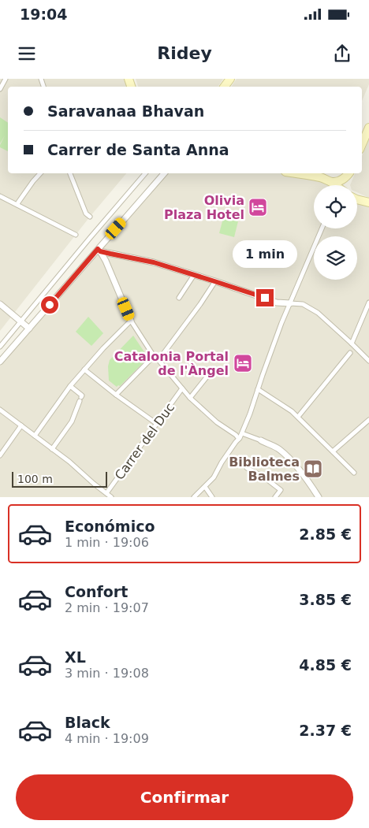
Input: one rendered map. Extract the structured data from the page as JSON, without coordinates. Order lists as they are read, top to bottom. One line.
{"streets":{"street":["Carrer del Duc"]},"places":{"hotel":["Olivia Plaza Hotel","Catalonia Portal de l'Àngel"],"library":["Biblioteca Balmes"]},"scale_bar":"100 m","page":{"status":"19:04","header":"Ridey","banner":["Saravanaa Bhavan","Carrer de Santa Anna"],"bubble":"1 min","scale":"100 m","list":[{"name":"Económico","note":"1 min · 19:06","value":"2.85 €"},{"name":"Confort","note":"2 min · 19:07","value":"3.85 €"},{"name":"XL","note":"3 min · 19:08","value":"4.85 €"},{"name":"Black","note":"4 min · 19:09","value":"2.37 €"}],"buttons":"Confirmar"}}
